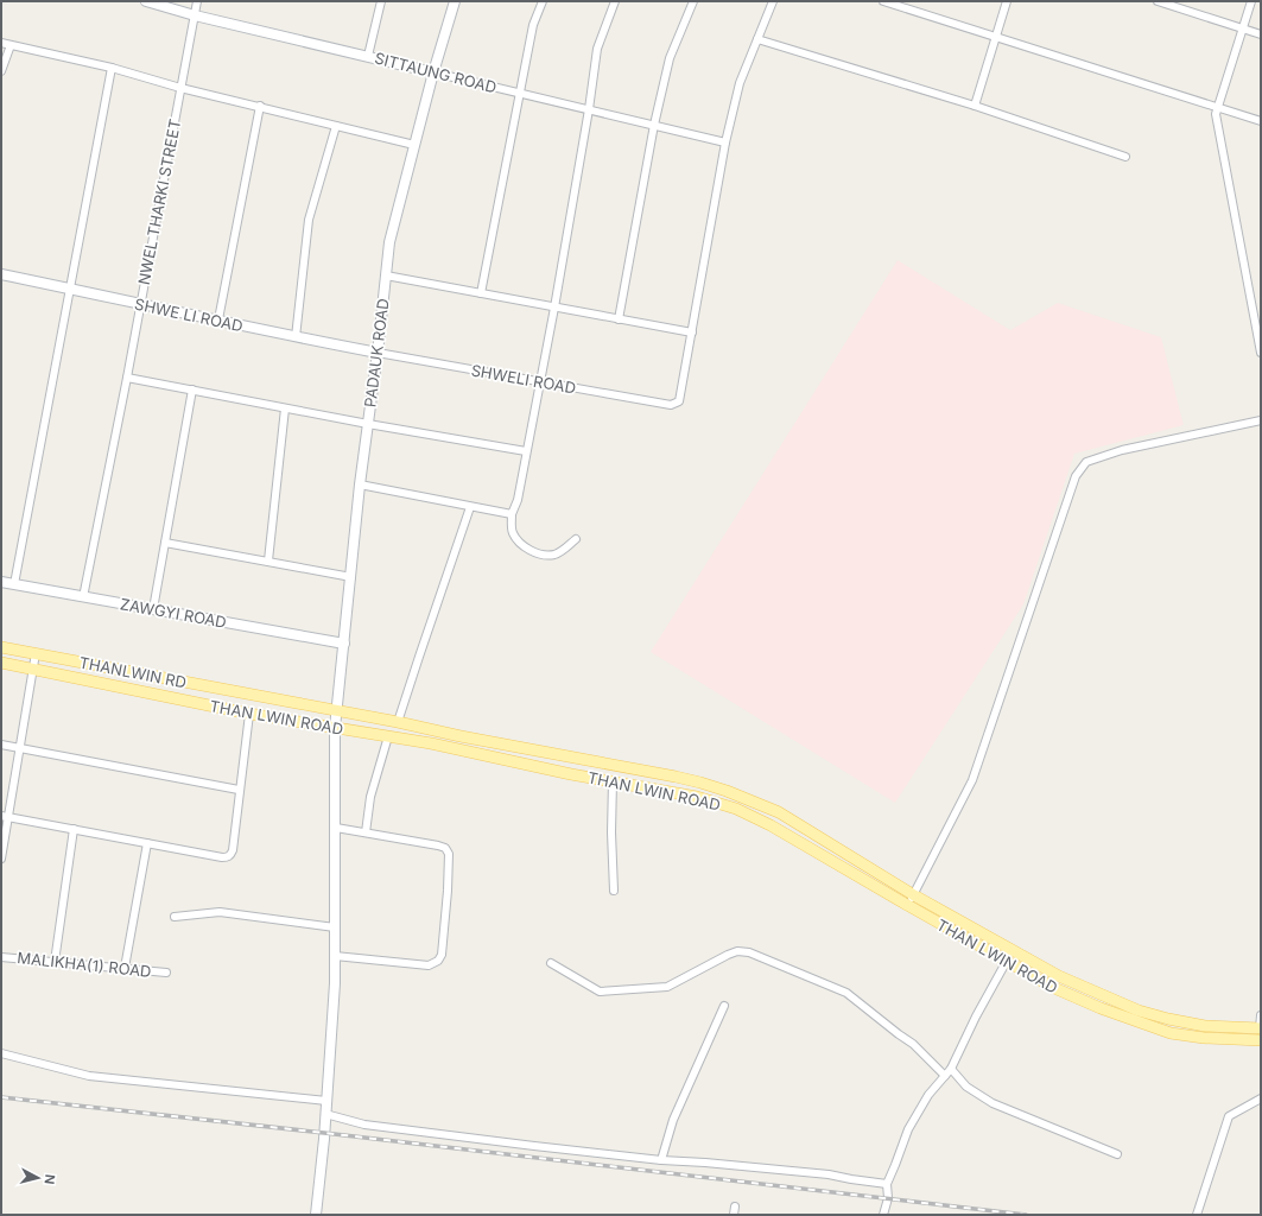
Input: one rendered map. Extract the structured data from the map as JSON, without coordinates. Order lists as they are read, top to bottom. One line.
{"streets":{"main road":["THANLWIN RD","THAN LWIN ROAD"],"street":["SITTAUNG ROAD","NWEL THARKI STREET","SHWE LI ROAD","PADAUK ROAD","SHWELI ROAD","ZAWGYI ROAD","MALIKHA(1) ROAD"]},"crossings":[["SITTAUNG ROAD","NWEL THARKI STREET"],["SITTAUNG ROAD","PADAUK ROAD"],["NWEL THARKI STREET","SHWE LI ROAD"],["NWEL THARKI STREET","ZAWGYI ROAD"],["SHWE LI ROAD","PADAUK ROAD"],["SHWE LI ROAD","SHWELI ROAD"],["PADAUK ROAD","SHWELI ROAD"],["PADAUK ROAD","ZAWGYI ROAD"],["PADAUK ROAD","THANLWIN RD"],["PADAUK ROAD","THAN LWIN ROAD"],["THANLWIN RD","THAN LWIN ROAD"]],"north":"right"}
